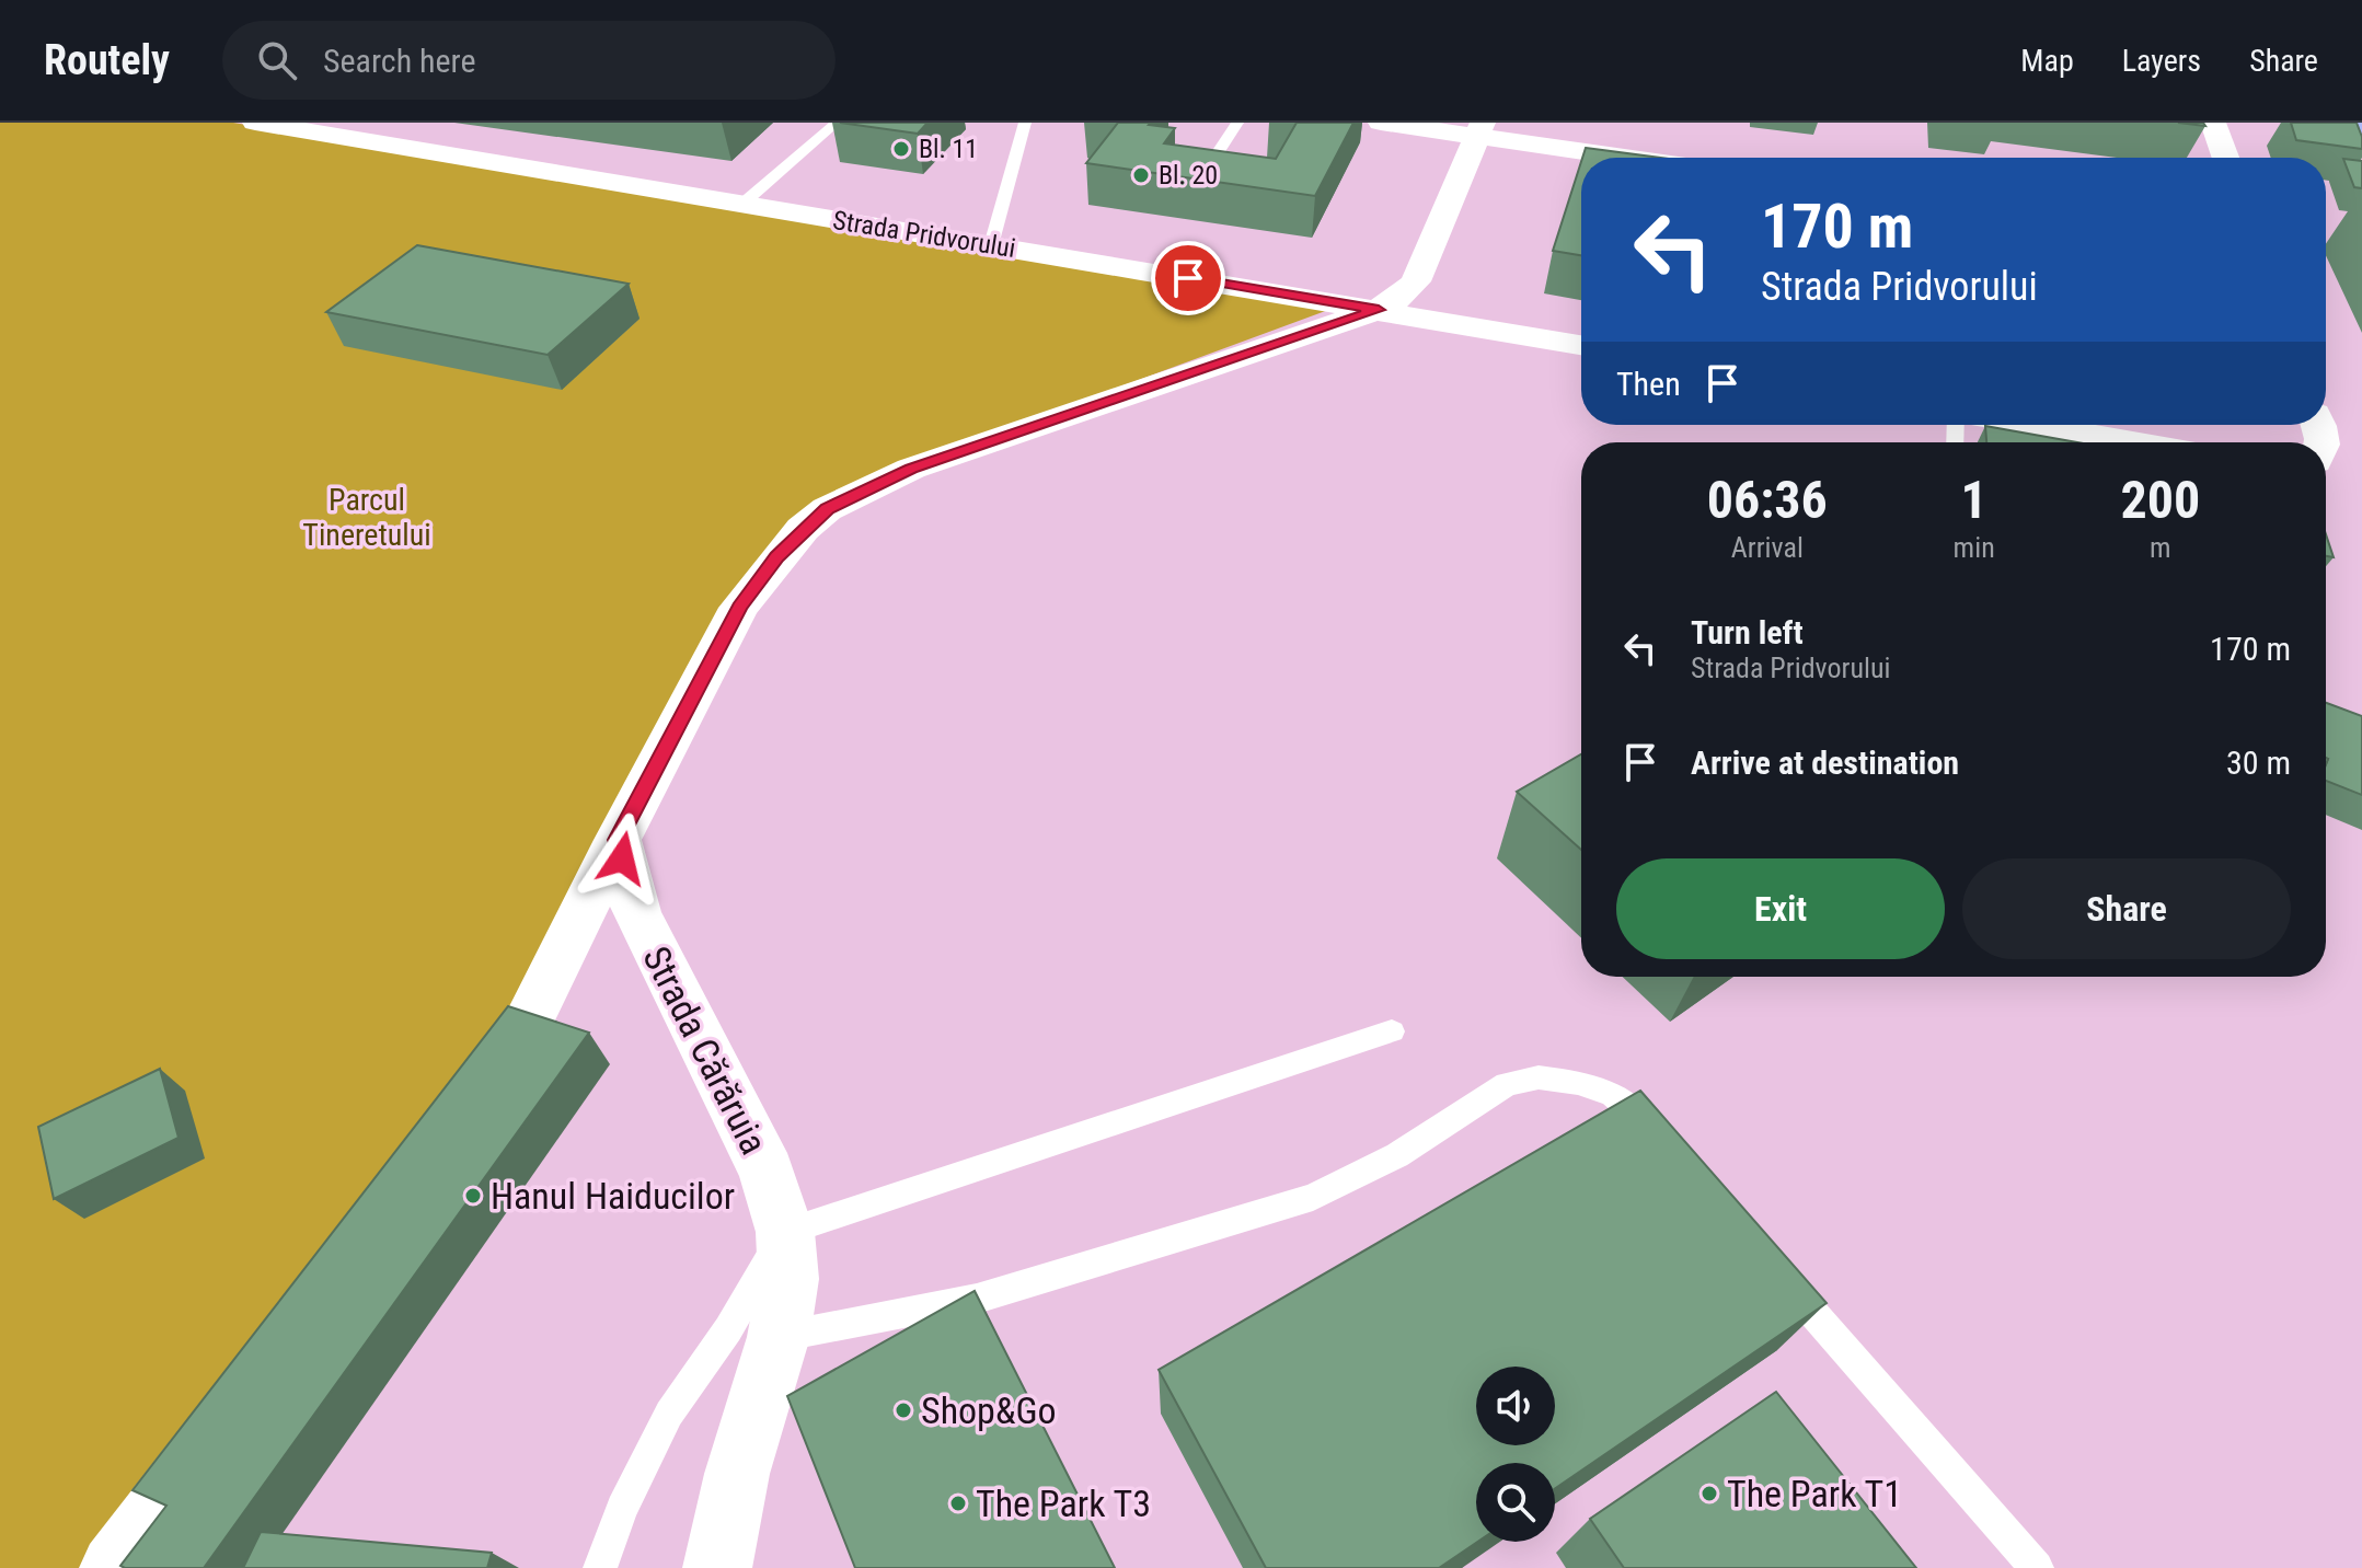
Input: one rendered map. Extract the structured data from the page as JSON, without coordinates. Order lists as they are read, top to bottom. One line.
{"streets":{"street":["Strada Pridvorului","Strada Cărăruia"]},"parks":["Parcul Tineretului"],"places":["Bl. 11","Bl. 20","Hanul Haiducilor","Shop&Go","The Park T1","The Park T3"],"page":{"header":"Routely","search":"Search here","nav":["Map","Layers","Share"],"turn":["170 m","Strada Pridvorului"],"then":"Then","eta":["06:36","Arrival","1","min","200","m"],"list":[{"name":"Turn left","note":"Strada Pridvorului","value":"170 m"},{"name":"Arrive at destination","value":"30 m"}],"buttons":["Exit","Share"]}}
